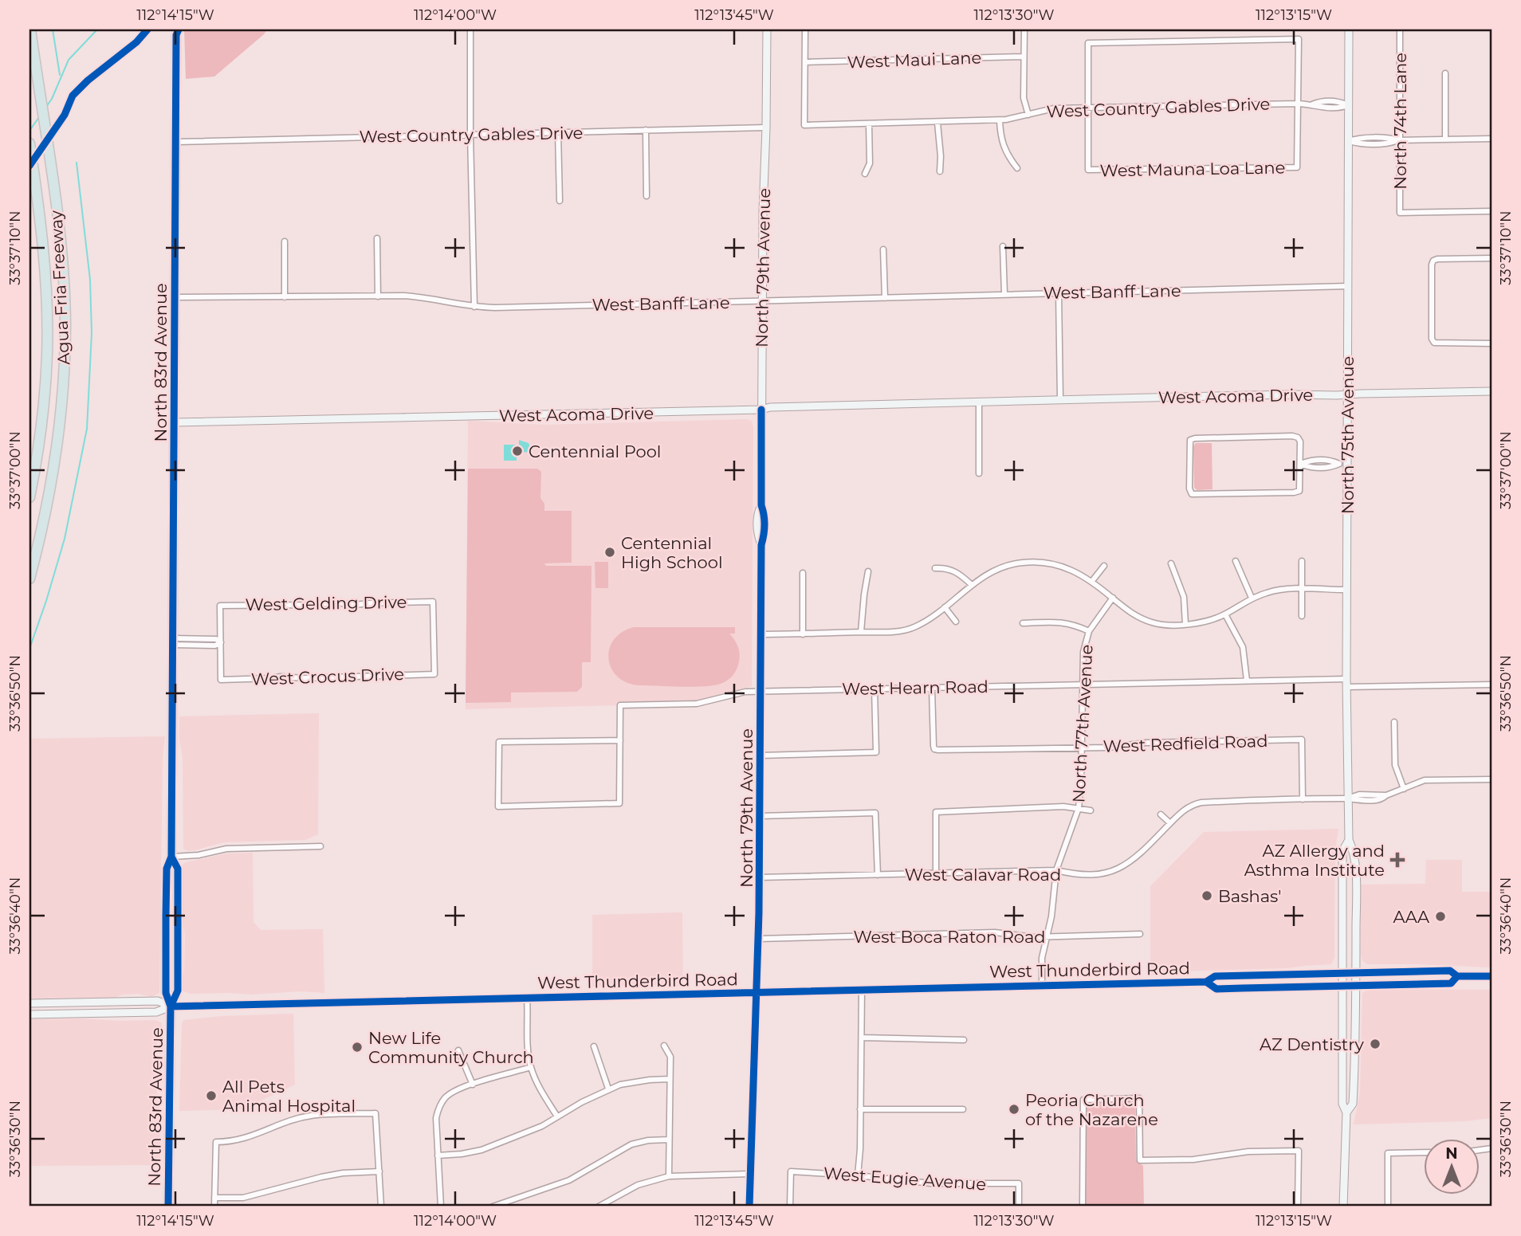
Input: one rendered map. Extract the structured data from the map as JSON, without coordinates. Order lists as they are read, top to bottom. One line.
{"streets":{"highway":["Agua Fria Freeway"],"main road":["North 79th Avenue","North 83rd Avenue","West Acoma Drive","North 75th Avenue","West Thunderbird Road"],"street":["West Maui Lane","West Country Gables Drive","North 74th Lane","West Mauna Loa Lane","West Banff Lane","West Gelding Drive","West Crocus Drive","West Hearn Road","North 77th Avenue","West Redfield Road","West Calavar Road","West Boca Raton Road","West Eugie Avenue"]},"crossings":[["West Maui Lane","West Country Gables Drive"],["West Country Gables Drive","West Mauna Loa Lane"],["West Country Gables Drive","North 79th Avenue"],["West Country Gables Drive","North 83rd Avenue"],["West Country Gables Drive","North 75th Avenue"],["North 79th Avenue","West Banff Lane"],["North 79th Avenue","West Acoma Drive"],["North 79th Avenue","West Hearn Road"],["North 79th Avenue","West Calavar Road"],["North 79th Avenue","West Boca Raton Road"],["North 79th Avenue","West Thunderbird Road"],["West Banff Lane","North 83rd Avenue"],["West Banff Lane","North 75th Avenue"],["North 83rd Avenue","West Acoma Drive"],["North 83rd Avenue","West Thunderbird Road"],["West Acoma Drive","North 75th Avenue"],["North 75th Avenue","West Hearn Road"],["North 75th Avenue","West Calavar Road"],["North 75th Avenue","West Thunderbird Road"],["West Gelding Drive","West Crocus Drive"],["West Hearn Road","North 77th Avenue"],["West Hearn Road","West Redfield Road"],["North 77th Avenue","West Redfield Road"],["North 77th Avenue","West Calavar Road"],["North 77th Avenue","West Boca Raton Road"],["North 77th Avenue","West Thunderbird Road"],["West Redfield Road","West Calavar Road"]],"places":{"other":["Centennial Pool","Centennial High School","Bashas'","AAA","AZ Dentistry","New Life Community Church","All Pets Animal Hospital","Peoria Church of the Nazarene"],"health":["AZ Allergy and Asthma Institute"]},"north":"top","coordinates":["112°14'15\"W","112°14'00\"W","112°13'45\"W","112°13'30\"W","112°13'15\"W","33°37'10\"N","33°37'00\"N","33°36'50\"N","33°36'40\"N","33°36'30\"N"]}
